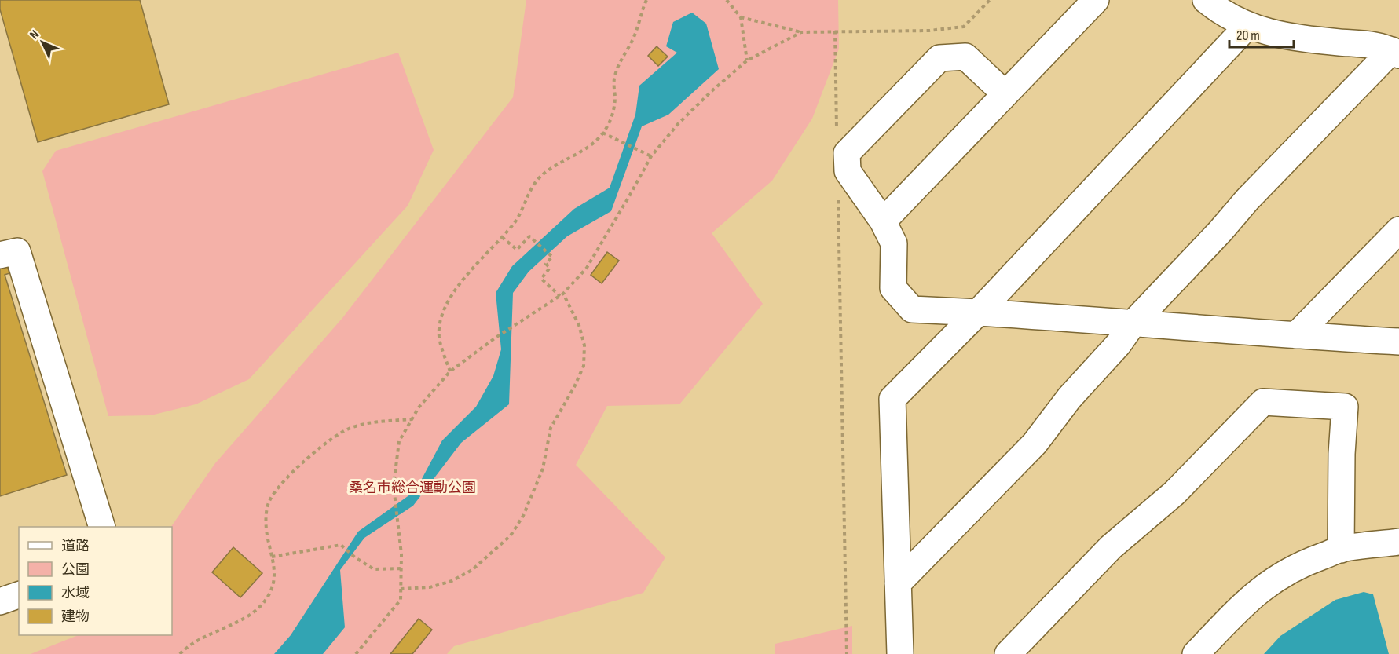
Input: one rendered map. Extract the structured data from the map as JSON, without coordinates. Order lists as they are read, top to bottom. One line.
{"parks":["桑名市総合運動公園"],"legend":["道路","公園","水域","建物"],"scale_bar":"20 m","north":"top left"}
